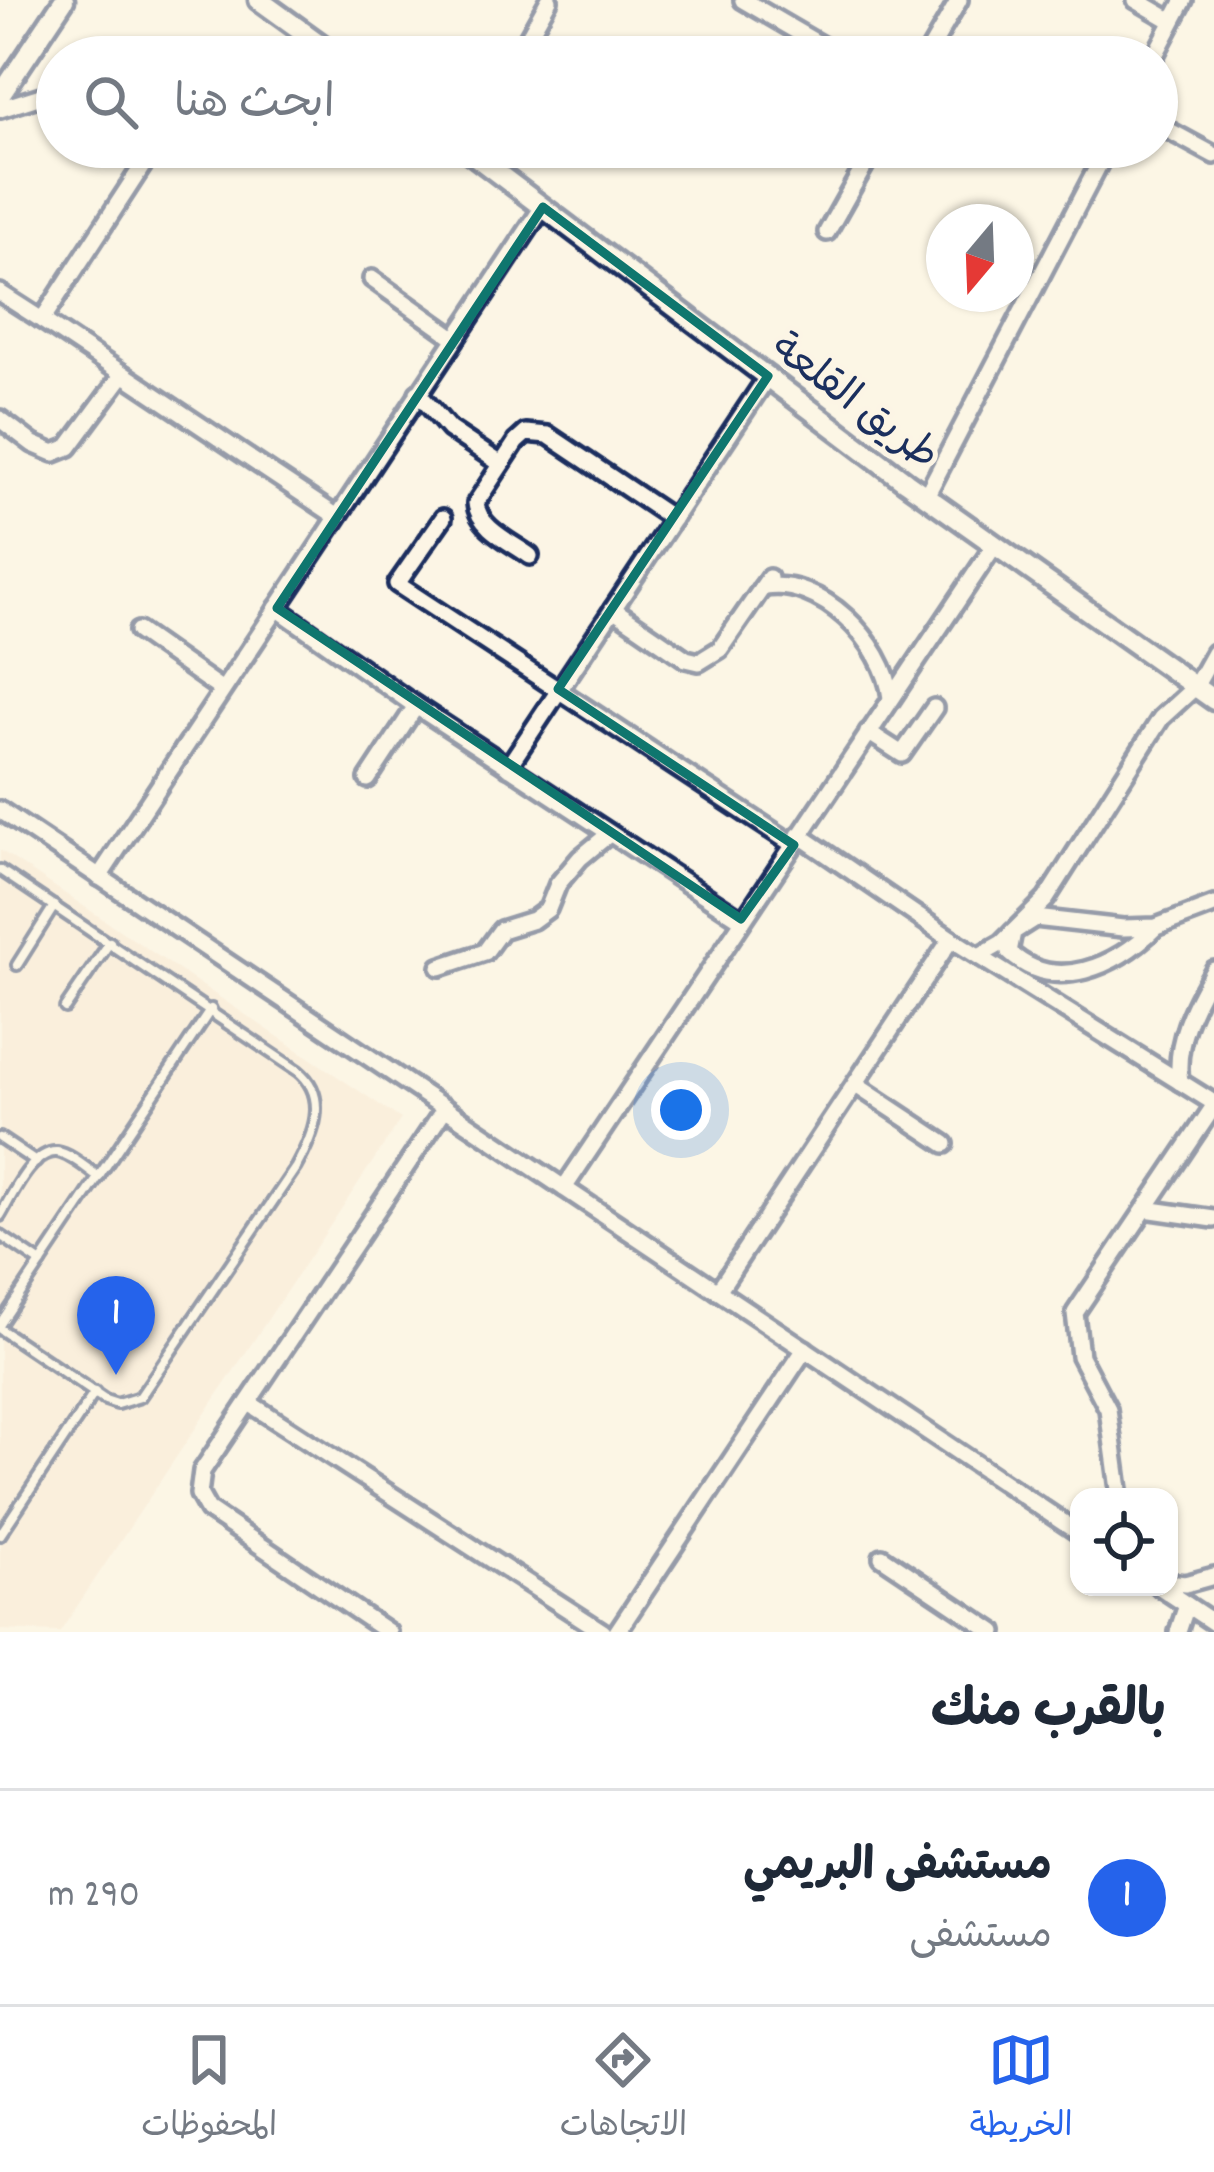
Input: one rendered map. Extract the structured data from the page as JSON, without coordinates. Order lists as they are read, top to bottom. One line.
{"streets":{"street":["طريق القلعة"]},"north":"bottom","page":{"search":"ابحث هنا","pins":"1","heading":"بالقرب منك","list":[{"mark":"1","name":"مستشفى البريمي","note":"مستشفى","value":"290 m"}],"nav":["الخريطة","الاتجاهات","المحفوظات"]}}
